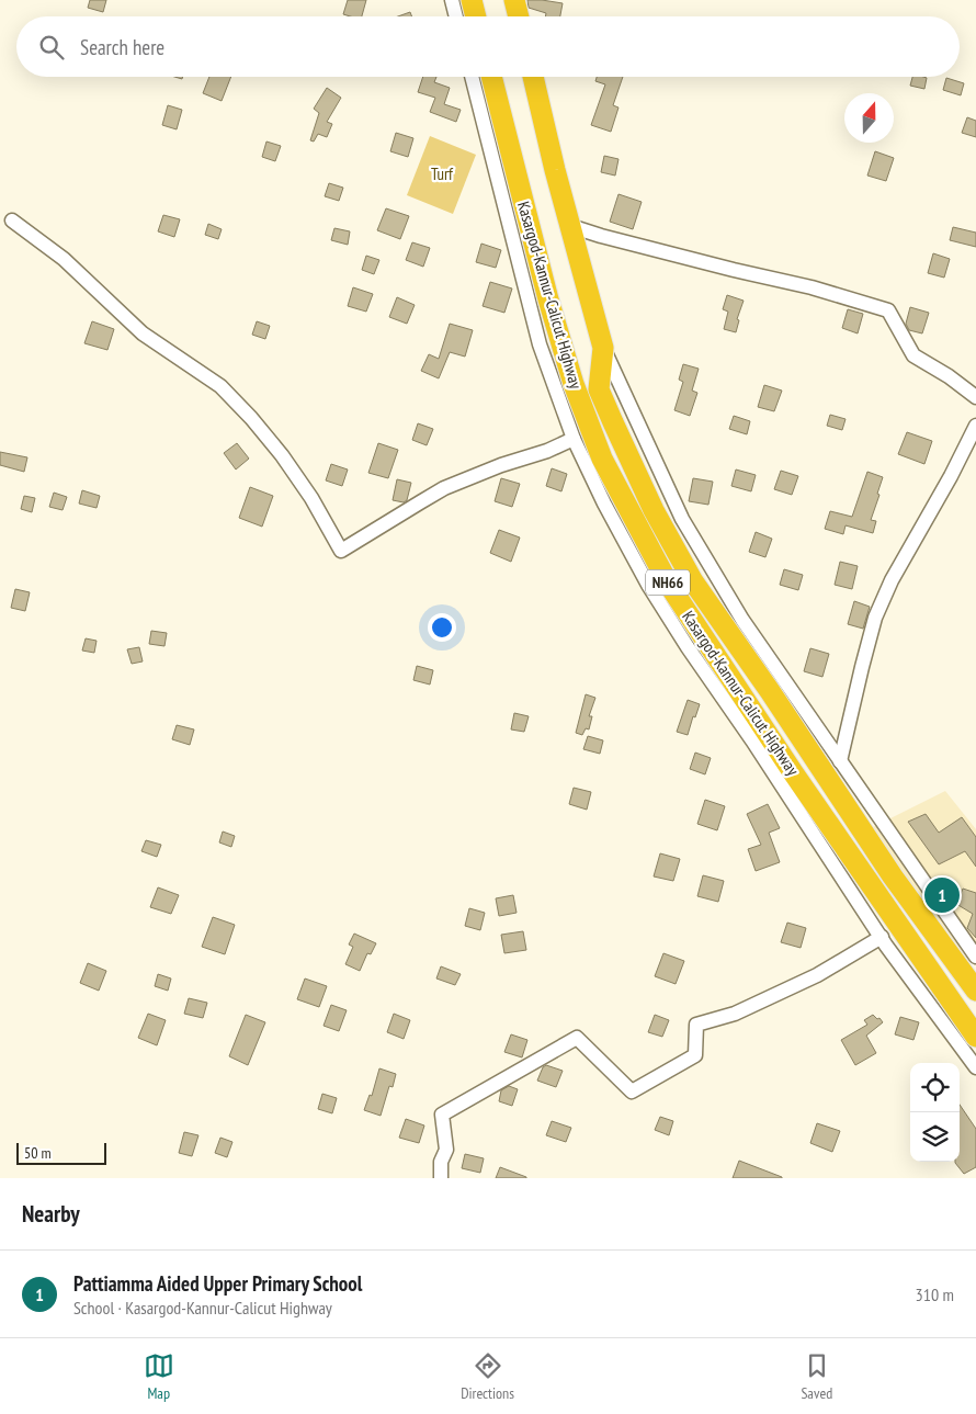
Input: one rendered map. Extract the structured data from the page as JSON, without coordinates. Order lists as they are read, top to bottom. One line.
{"streets":{"highway":["Kasargod-Kannur-Calicut Highway","NH66"]},"parks":["Turf"],"scale_bar":"50 m","north":"top","page":{"search":"Search here","pins":"1","scale":"50 m","heading":"Nearby","list":[{"mark":"1","name":"Pattiamma Aided Upper Primary School","note":"School · Kasargod-Kannur-Calicut Highway","value":"310 m"}],"nav":["Map","Directions","Saved"]}}
